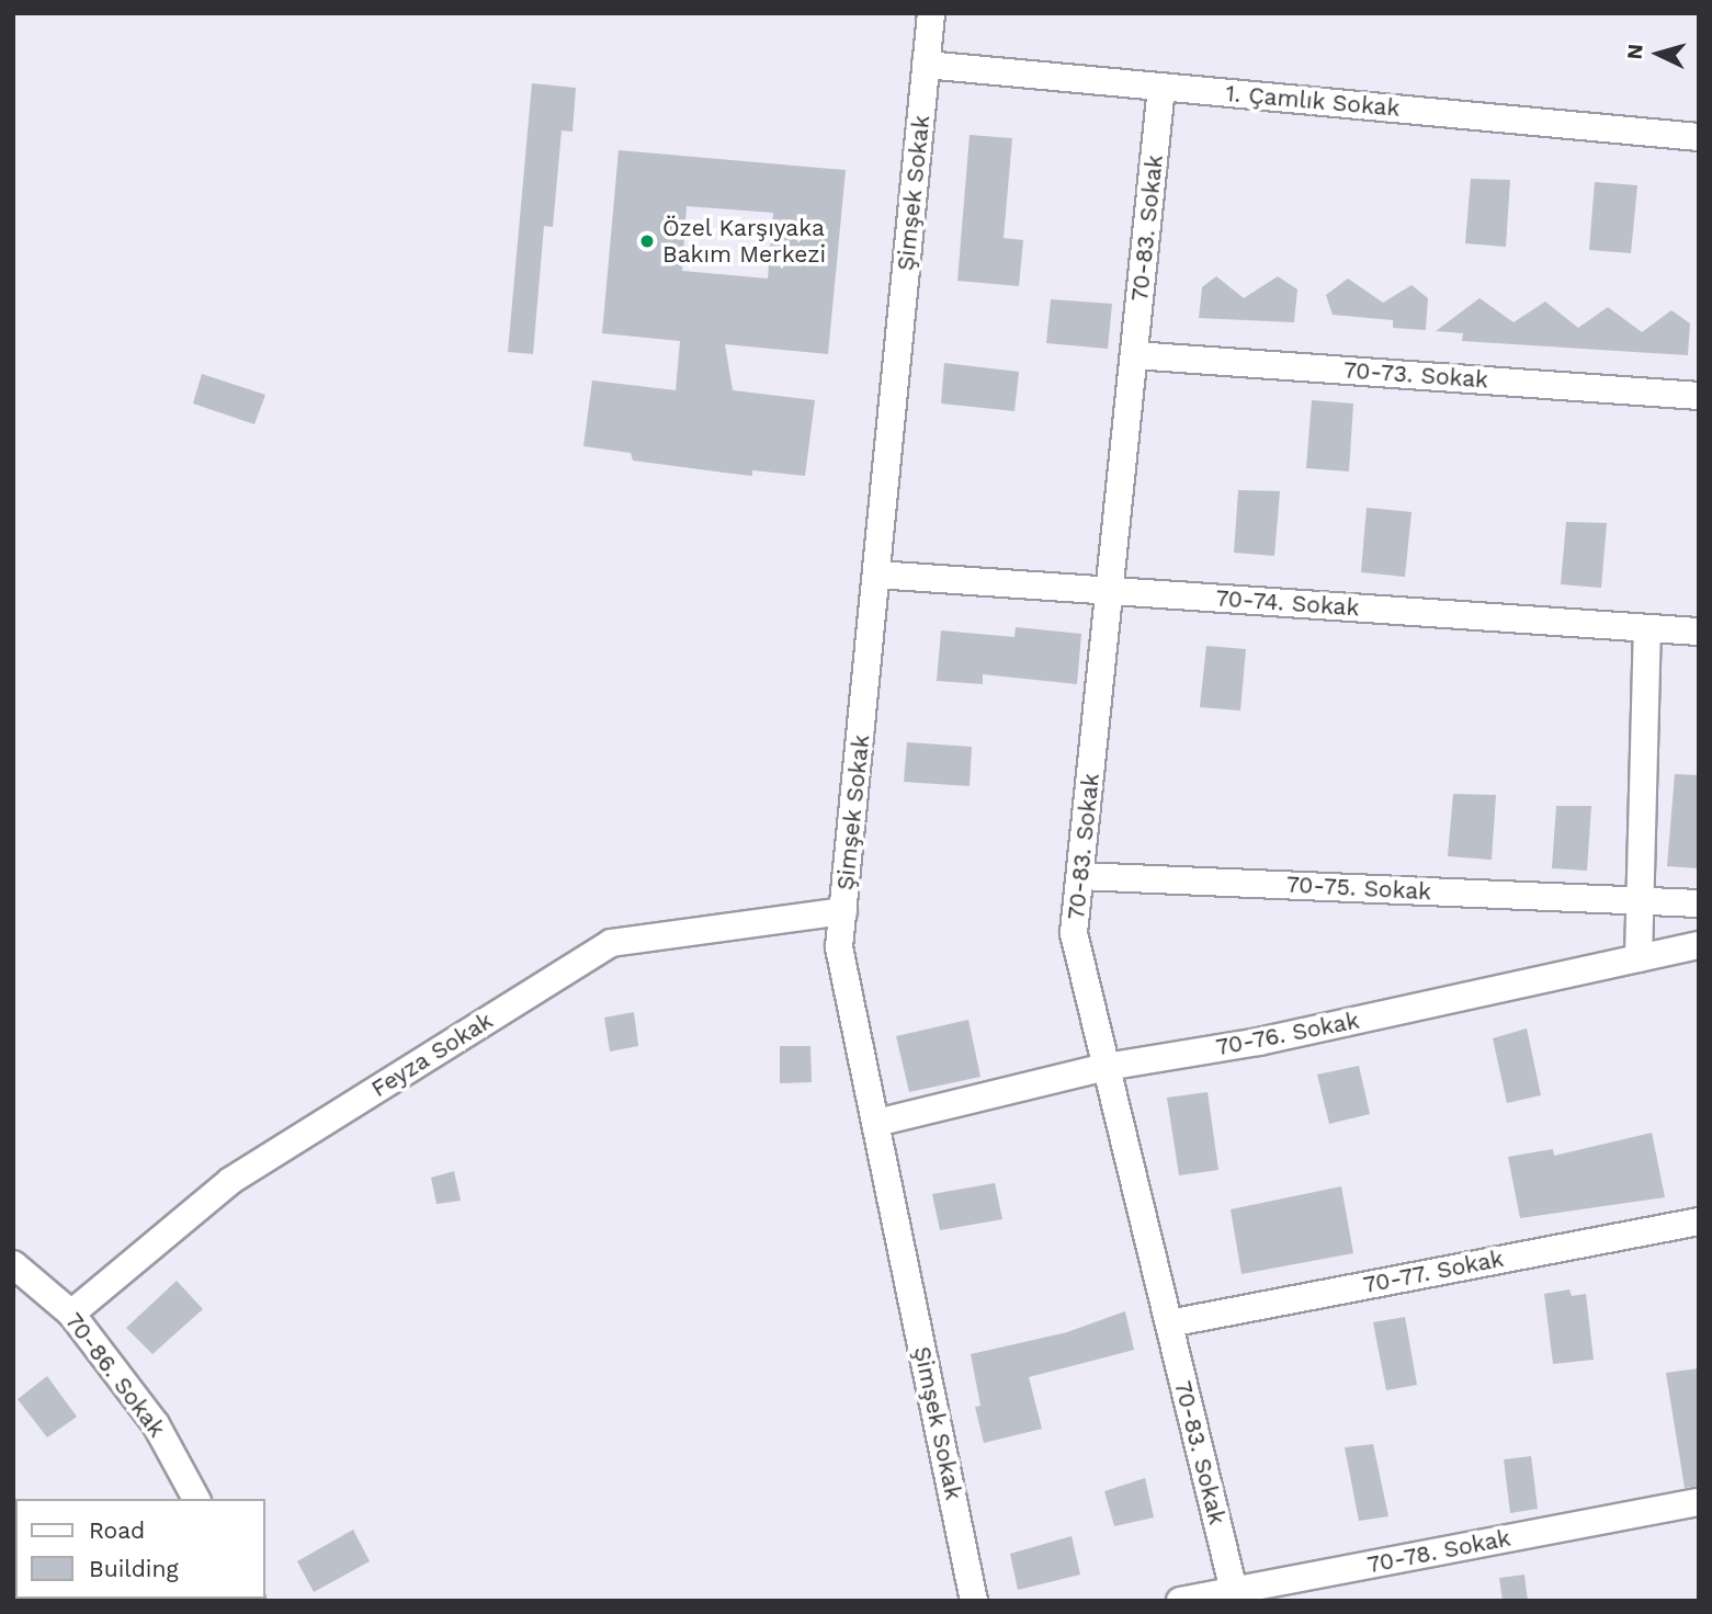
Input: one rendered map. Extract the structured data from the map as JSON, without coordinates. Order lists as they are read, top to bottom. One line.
{"streets":{"street":["1. Çamlık Sokak","Şimşek Sokak","70-83. Sokak","70-73. Sokak","70-74. Sokak","70-75. Sokak","70-76. Sokak","Feyza Sokak","70-77. Sokak","70-86. Sokak","70-78. Sokak"]},"crossings":[["1. Çamlık Sokak","Şimşek Sokak"],["1. Çamlık Sokak","70-83. Sokak"],["Şimşek Sokak","70-74. Sokak"],["Şimşek Sokak","70-76. Sokak"],["Şimşek Sokak","Feyza Sokak"],["70-83. Sokak","70-73. Sokak"],["70-83. Sokak","70-74. Sokak"],["70-83. Sokak","70-75. Sokak"],["70-83. Sokak","70-76. Sokak"],["70-83. Sokak","70-77. Sokak"],["70-83. Sokak","70-78. Sokak"],["Feyza Sokak","70-86. Sokak"]],"places":["Özel Karşıyaka Bakım Merkezi"],"legend":["Road","Building"],"north":"left"}
